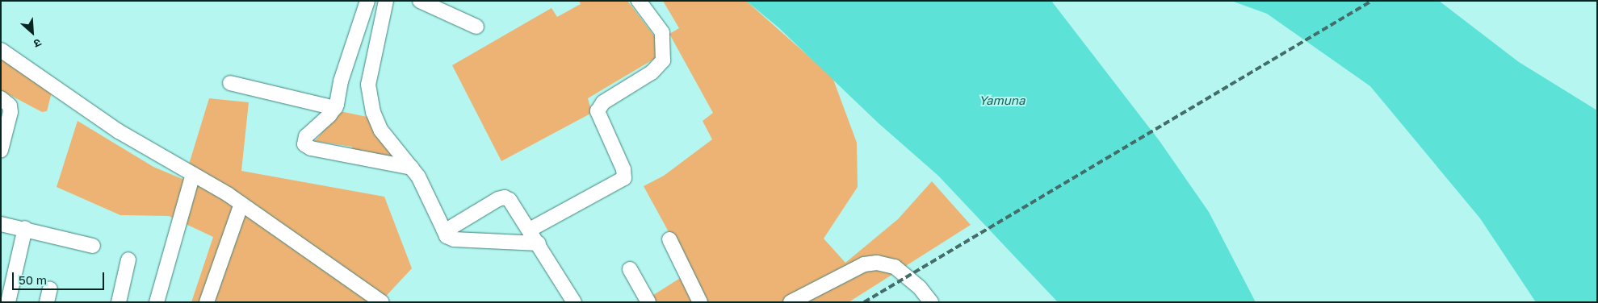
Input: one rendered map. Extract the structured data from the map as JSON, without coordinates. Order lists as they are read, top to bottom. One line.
{"water":["Yamuna"],"scale_bar":"50 m","north":"bottom right"}
